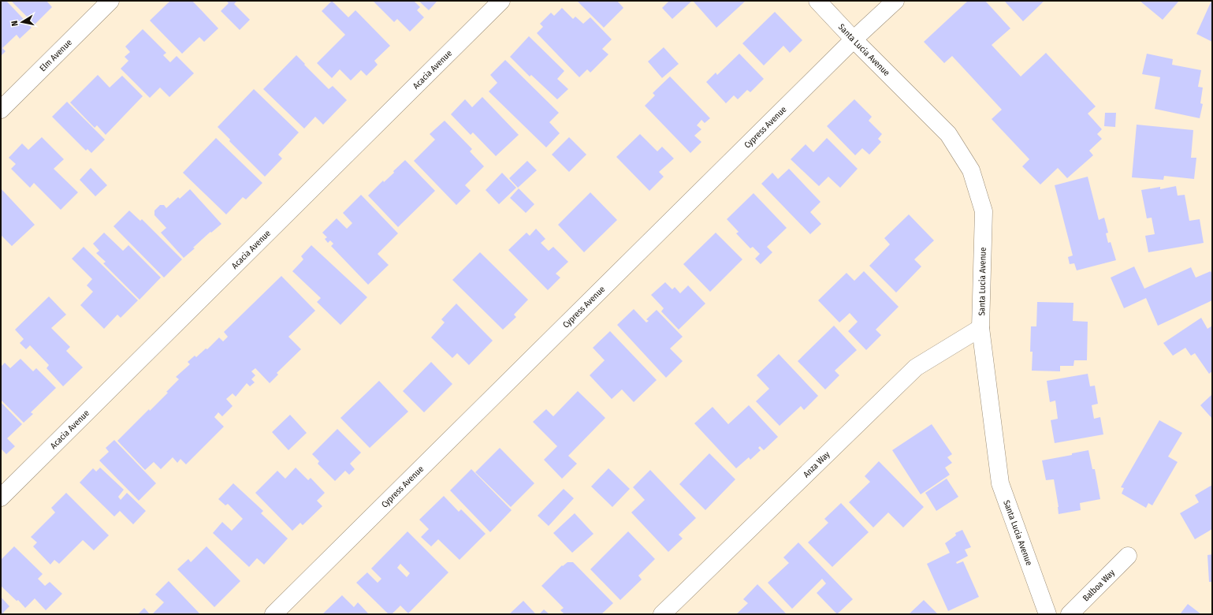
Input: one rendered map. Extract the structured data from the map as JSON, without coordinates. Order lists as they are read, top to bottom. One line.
{"streets":{"street":["Santa Lucia Avenue","Elm Avenue","Acacia Avenue","Cypress Avenue","Anza Way","Balboa Way"]},"crossings":[["Santa Lucia Avenue","Cypress Avenue"],["Santa Lucia Avenue","Anza Way"]],"north":"left"}
